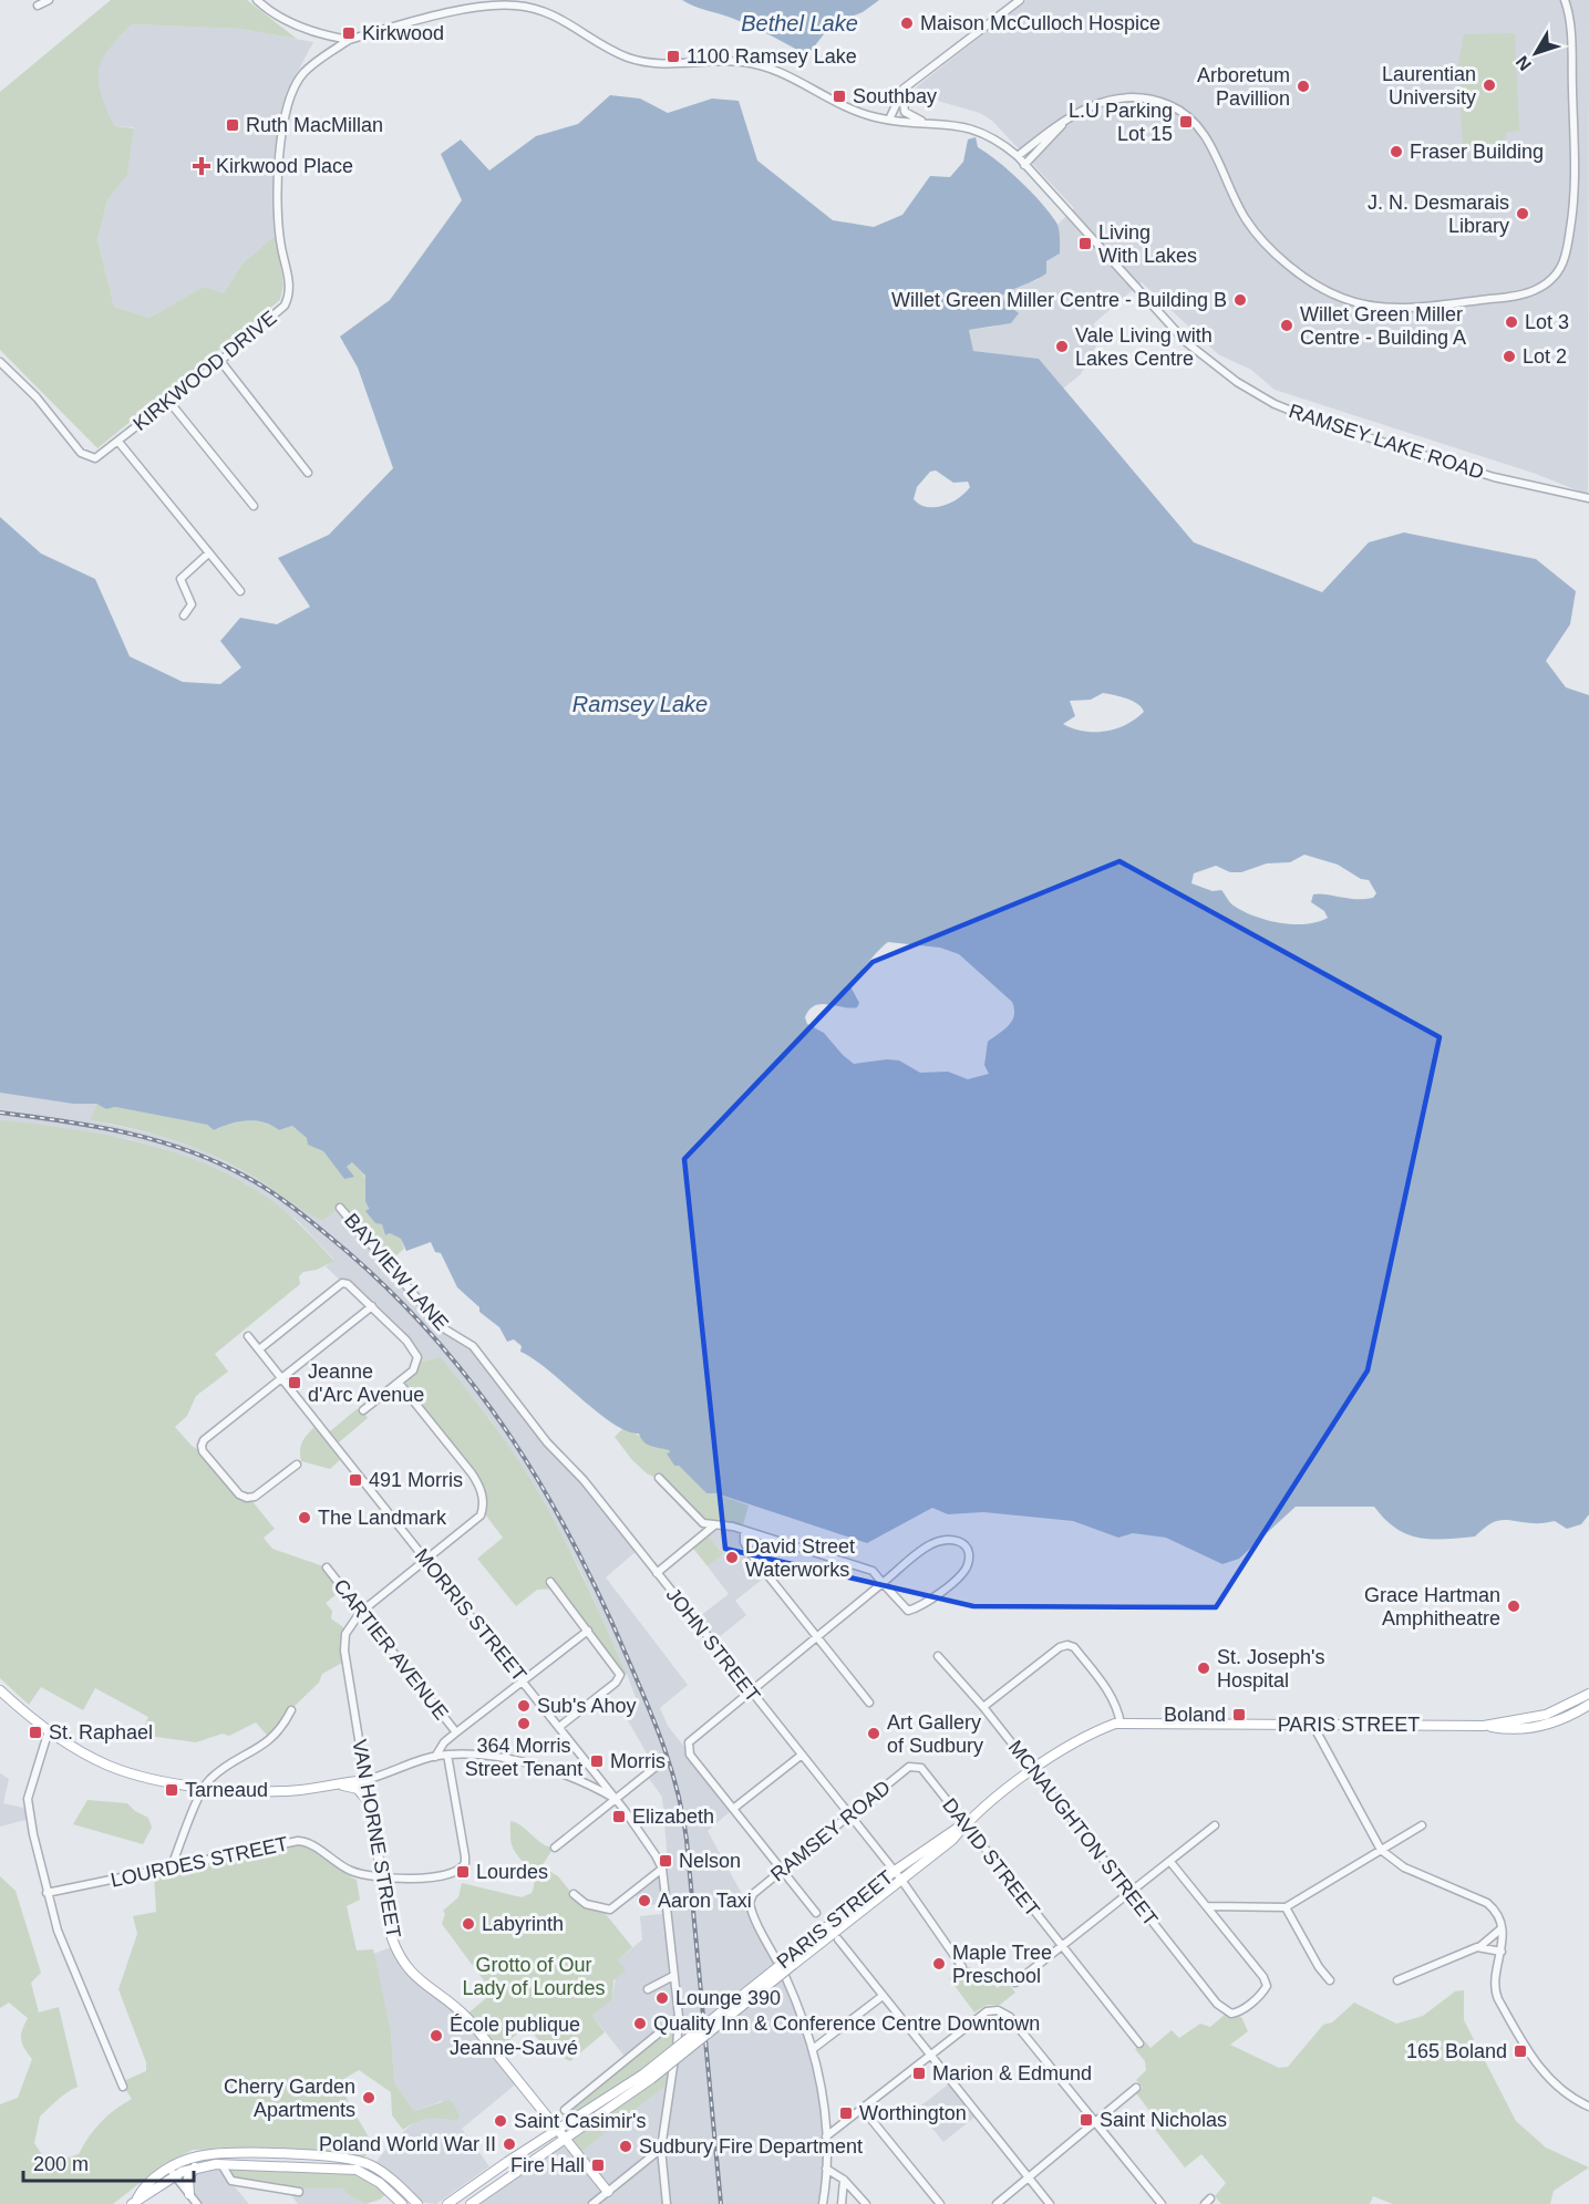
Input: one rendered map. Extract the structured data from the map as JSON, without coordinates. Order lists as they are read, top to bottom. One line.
{"streets":{"main road":["PARIS STREET","VAN HORNE STREET"],"street":["KIRKWOOD DRIVE","RAMSEY LAKE ROAD","BAYVIEW LANE","MORRIS STREET","JOHN STREET","CARTIER AVENUE","RAMSEY ROAD","MCNAUGHTON STREET","DAVID STREET","LOURDES STREET"]},"crossings":[["KIRKWOOD DRIVE","RAMSEY LAKE ROAD"],["BAYVIEW LANE","JOHN STREET"],["MORRIS STREET","VAN HORNE STREET"],["JOHN STREET","PARIS STREET"],["JOHN STREET","RAMSEY ROAD"],["CARTIER AVENUE","VAN HORNE STREET"],["PARIS STREET","MCNAUGHTON STREET"],["PARIS STREET","VAN HORNE STREET"],["PARIS STREET","DAVID STREET"],["RAMSEY ROAD","DAVID STREET"],["VAN HORNE STREET","LOURDES STREET"]],"water":["Bethel Lake","Ramsey Lake"],"parks":["Grotto of Our Lady of Lourdes"],"places":{"other":["Maison McCulloch Hospice","Laurentian University","Arboretum Pavillion","Fraser Building","J. N. Desmarais Library","Willet Green Miller Centre - Building B","Lot 3","Willet Green Miller Centre - Building A","Vale Living with Lakes Centre","Lot 2","The Landmark","David Street Waterworks","Grace Hartman Amphitheatre","St. Joseph's Hospital","Sub's Ahoy","364 Morris Street Tenant","Art Gallery of Sudbury","Aaron Taxi","Labyrinth","Maple Tree Preschool","Lounge 390","Quality Inn & Conference Centre Downtown","École publique Jeanne-Sauvé","Cherry Garden Apartments","Saint Casimir's","Poland World War II","Sudbury Fire Department"],"transit":["Kirkwood","1100 Ramsey Lake","Southbay","L.U Parking Lot 15","Ruth MacMillan","Living With Lakes","Jeanne d'Arc Avenue","491 Morris","Boland","St. Raphael","Morris","Tarneaud","Elizabeth","Nelson","Lourdes","165 Boland","Marion & Edmund","Worthington","Saint Nicholas","Fire Hall"],"health":["Kirkwood Place"]},"scale_bar":"200 m","north":"bottom left"}
